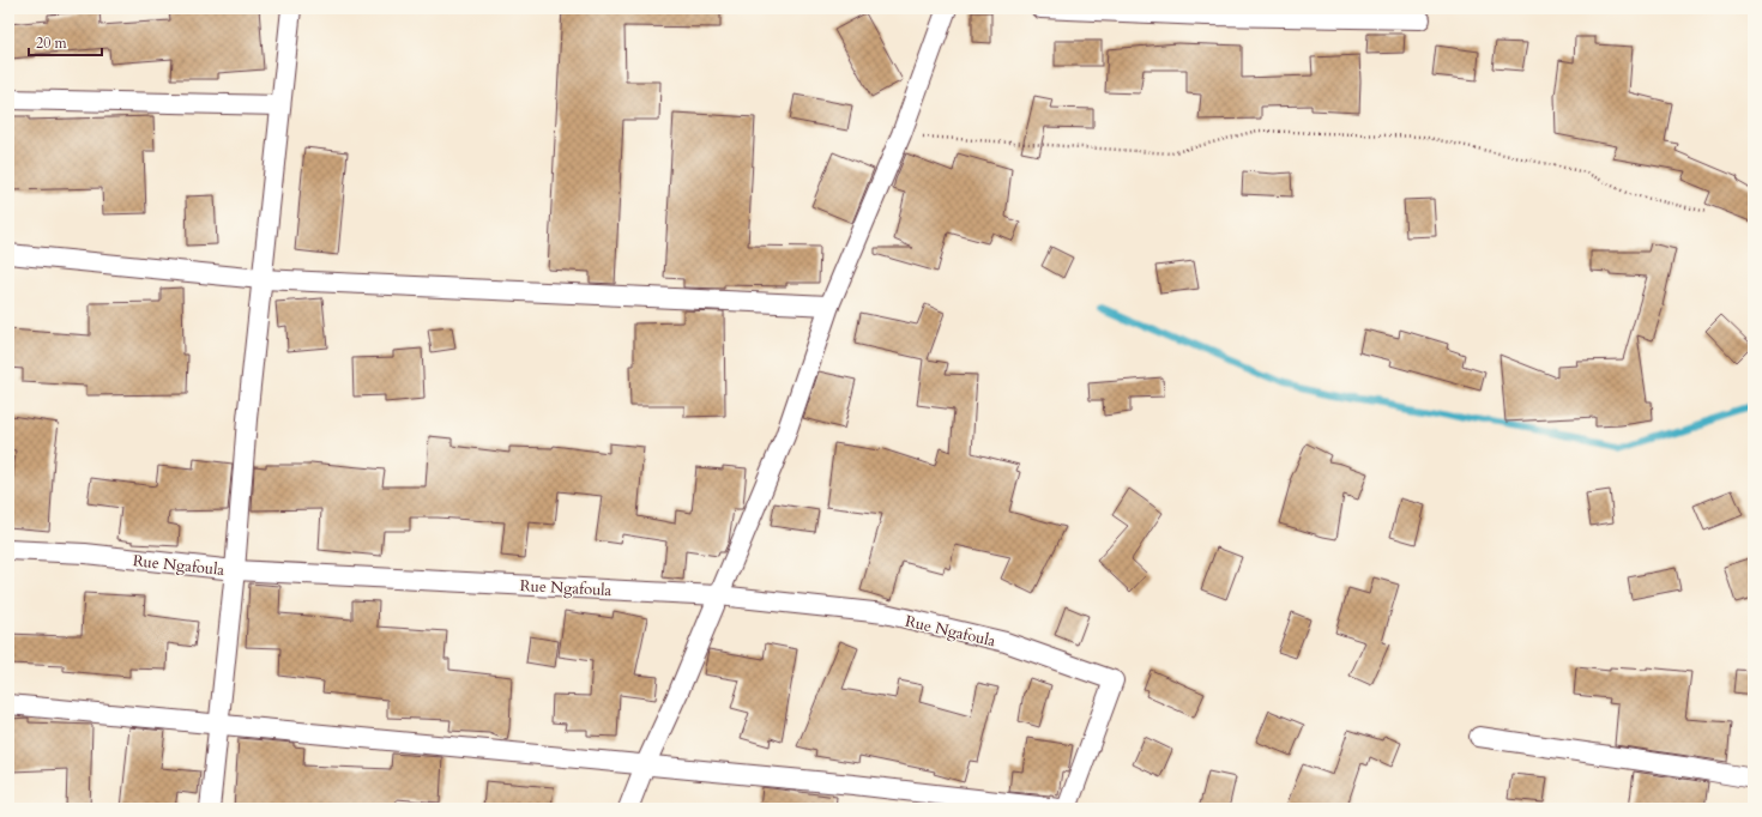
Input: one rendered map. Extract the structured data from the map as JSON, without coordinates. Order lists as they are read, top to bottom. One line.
{"streets":{"street":["Rue Ngafoula"]},"scale_bar":"20 m"}
